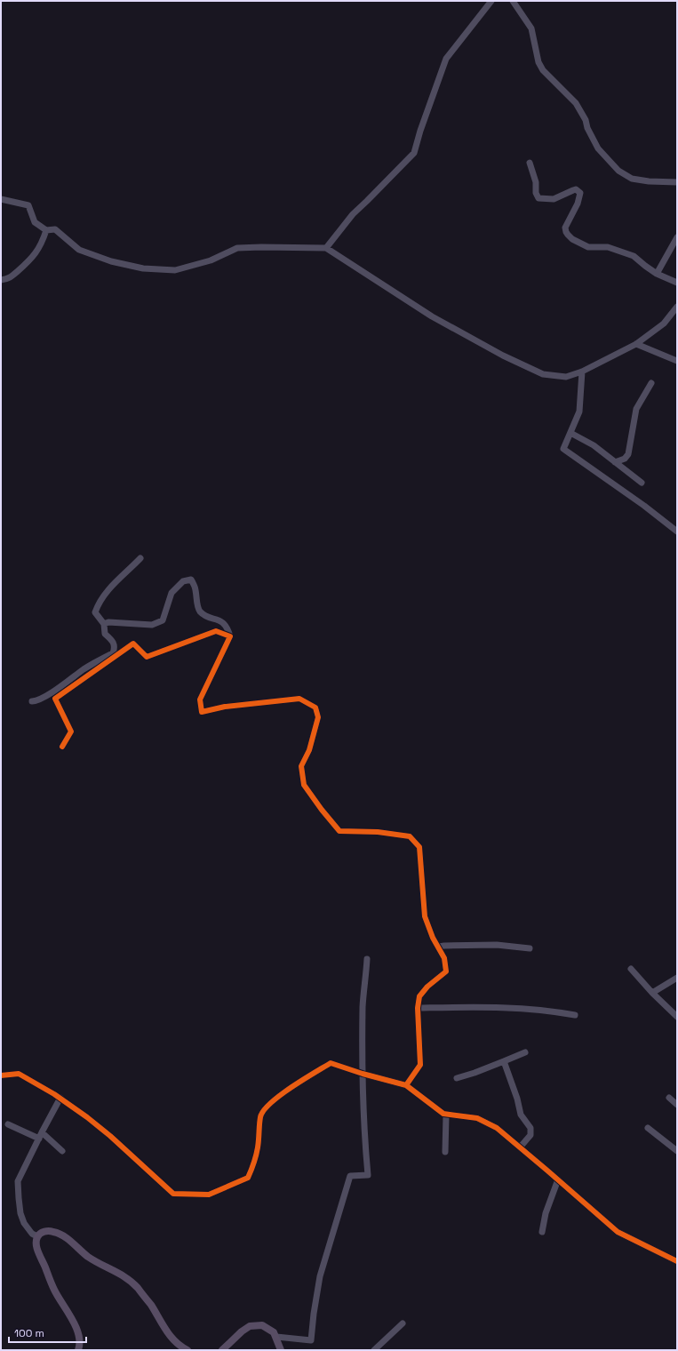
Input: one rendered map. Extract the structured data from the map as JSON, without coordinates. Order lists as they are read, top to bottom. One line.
{"scale_bar":"100 m"}
